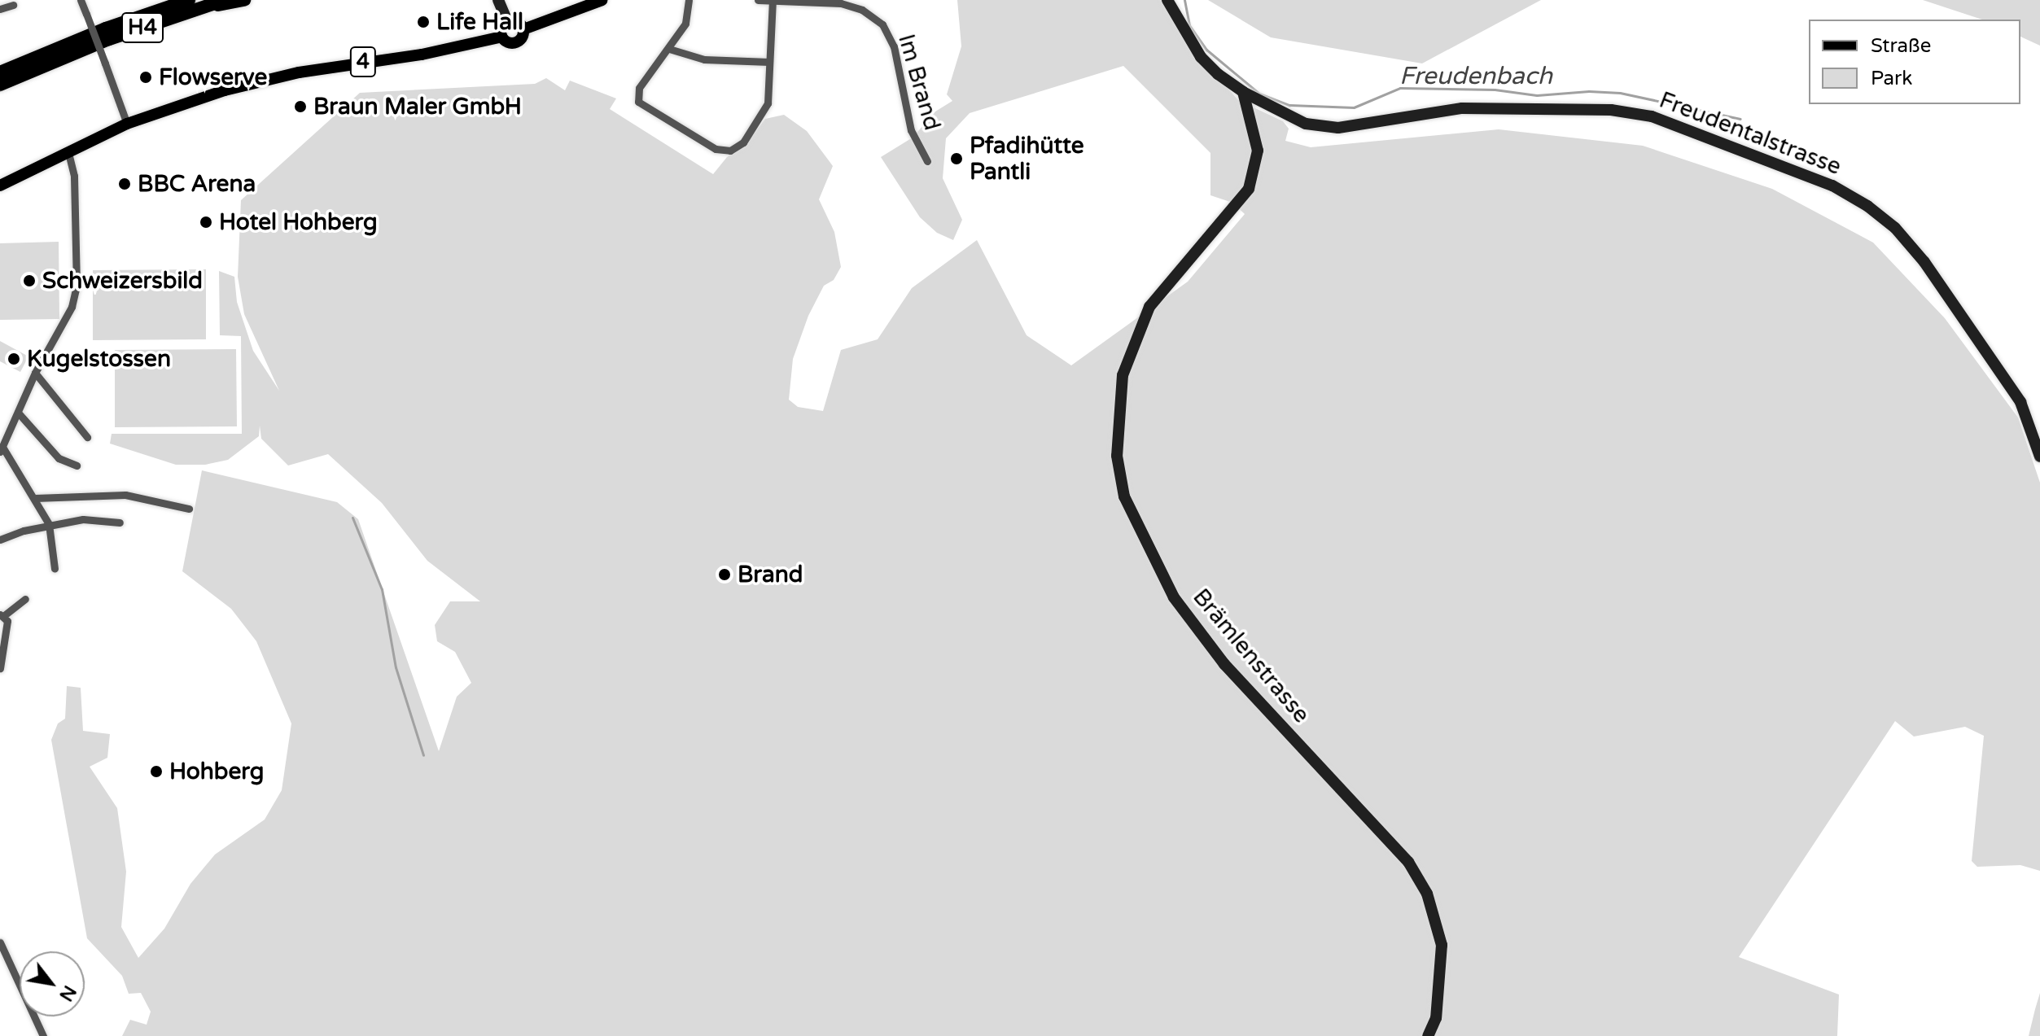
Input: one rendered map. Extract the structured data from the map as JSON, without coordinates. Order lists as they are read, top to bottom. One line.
{"streets":{"highway":["H4"],"main road":["4"],"street":["Im Brand","Freudentalstrasse","Brämlenstrasse"]},"crossings":[["Freudentalstrasse","Brämlenstrasse"]],"water":["Freudenbach"],"places":["Life Hall","Flowserve","Braun Maler GmbH","Pfadihütte Pantli","BBC Arena","Hotel Hohberg","Schweizersbild","Kugelstossen","Brand","Hohberg"],"legend":["Straße","Park"],"north":"bottom right"}
